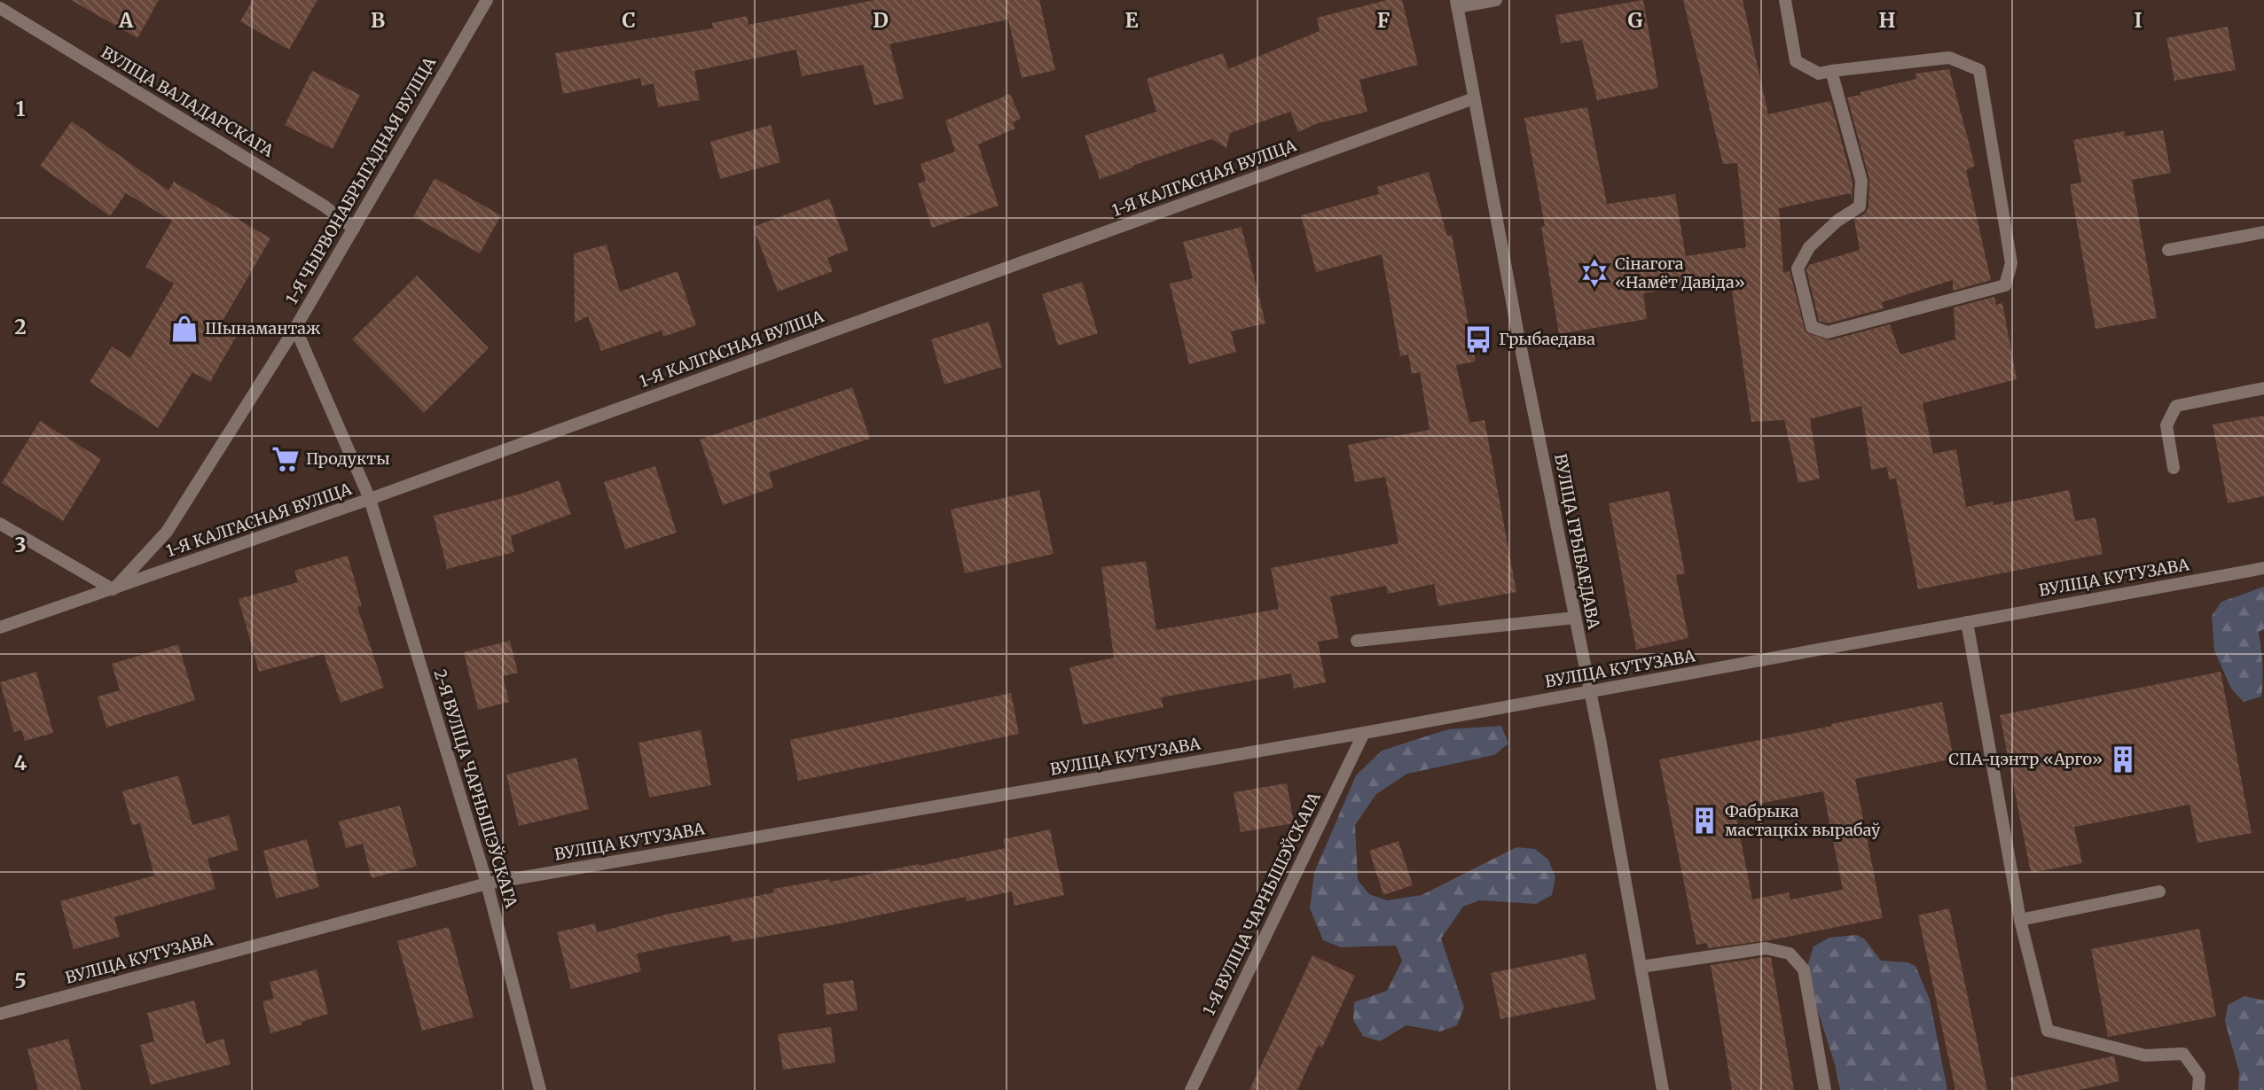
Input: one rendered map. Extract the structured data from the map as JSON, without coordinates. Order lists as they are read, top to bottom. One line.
{"streets":{"street":["ВУЛІЦА ВАЛАДАРСКАГА","1-Я КАЛГАСНАЯ ВУЛІЦА","1-Я ЧЫРВОНАБРЫГАДНАЯ ВУЛІЦА","ВУЛІЦА ГРЫБАЕДАВА","ВУЛІЦА КУТУЗАВА","2-Я ВУЛІЦА ЧАРНЫШЭЎСКАГА","1-Я ВУЛІЦА ЧАРНЫШЭЎСКАГА"]},"crossings":[["ВУЛІЦА ВАЛАДАРСКАГА","1-Я ЧЫРВОНАБРЫГАДНАЯ ВУЛІЦА"],["1-Я КАЛГАСНАЯ ВУЛІЦА","1-Я ЧЫРВОНАБРЫГАДНАЯ ВУЛІЦА"],["1-Я КАЛГАСНАЯ ВУЛІЦА","ВУЛІЦА ГРЫБАЕДАВА"],["1-Я КАЛГАСНАЯ ВУЛІЦА","2-Я ВУЛІЦА ЧАРНЫШЭЎСКАГА"],["1-Я ЧЫРВОНАБРЫГАДНАЯ ВУЛІЦА","2-Я ВУЛІЦА ЧАРНЫШЭЎСКАГА"],["ВУЛІЦА ГРЫБАЕДАВА","ВУЛІЦА КУТУЗАВА"],["ВУЛІЦА КУТУЗАВА","2-Я ВУЛІЦА ЧАРНЫШЭЎСКАГА"],["ВУЛІЦА КУТУЗАВА","1-Я ВУЛІЦА ЧАРНЫШЭЎСКАГА"]],"places":{"synagogue":["Сінагога «Намёт Давіда»"],"shop":["Шынамантаж"],"bus stop":["Грыбаедава"],"supermarket":["Продукты"],"building":["СПА-цэнтр «Арго»","Фабрыка мастацкіх вырабаў"]},"grid":{"columns":["A","B","C","D","E","F","G","H","I"],"rows":["1","2","3","4","5"]}}
